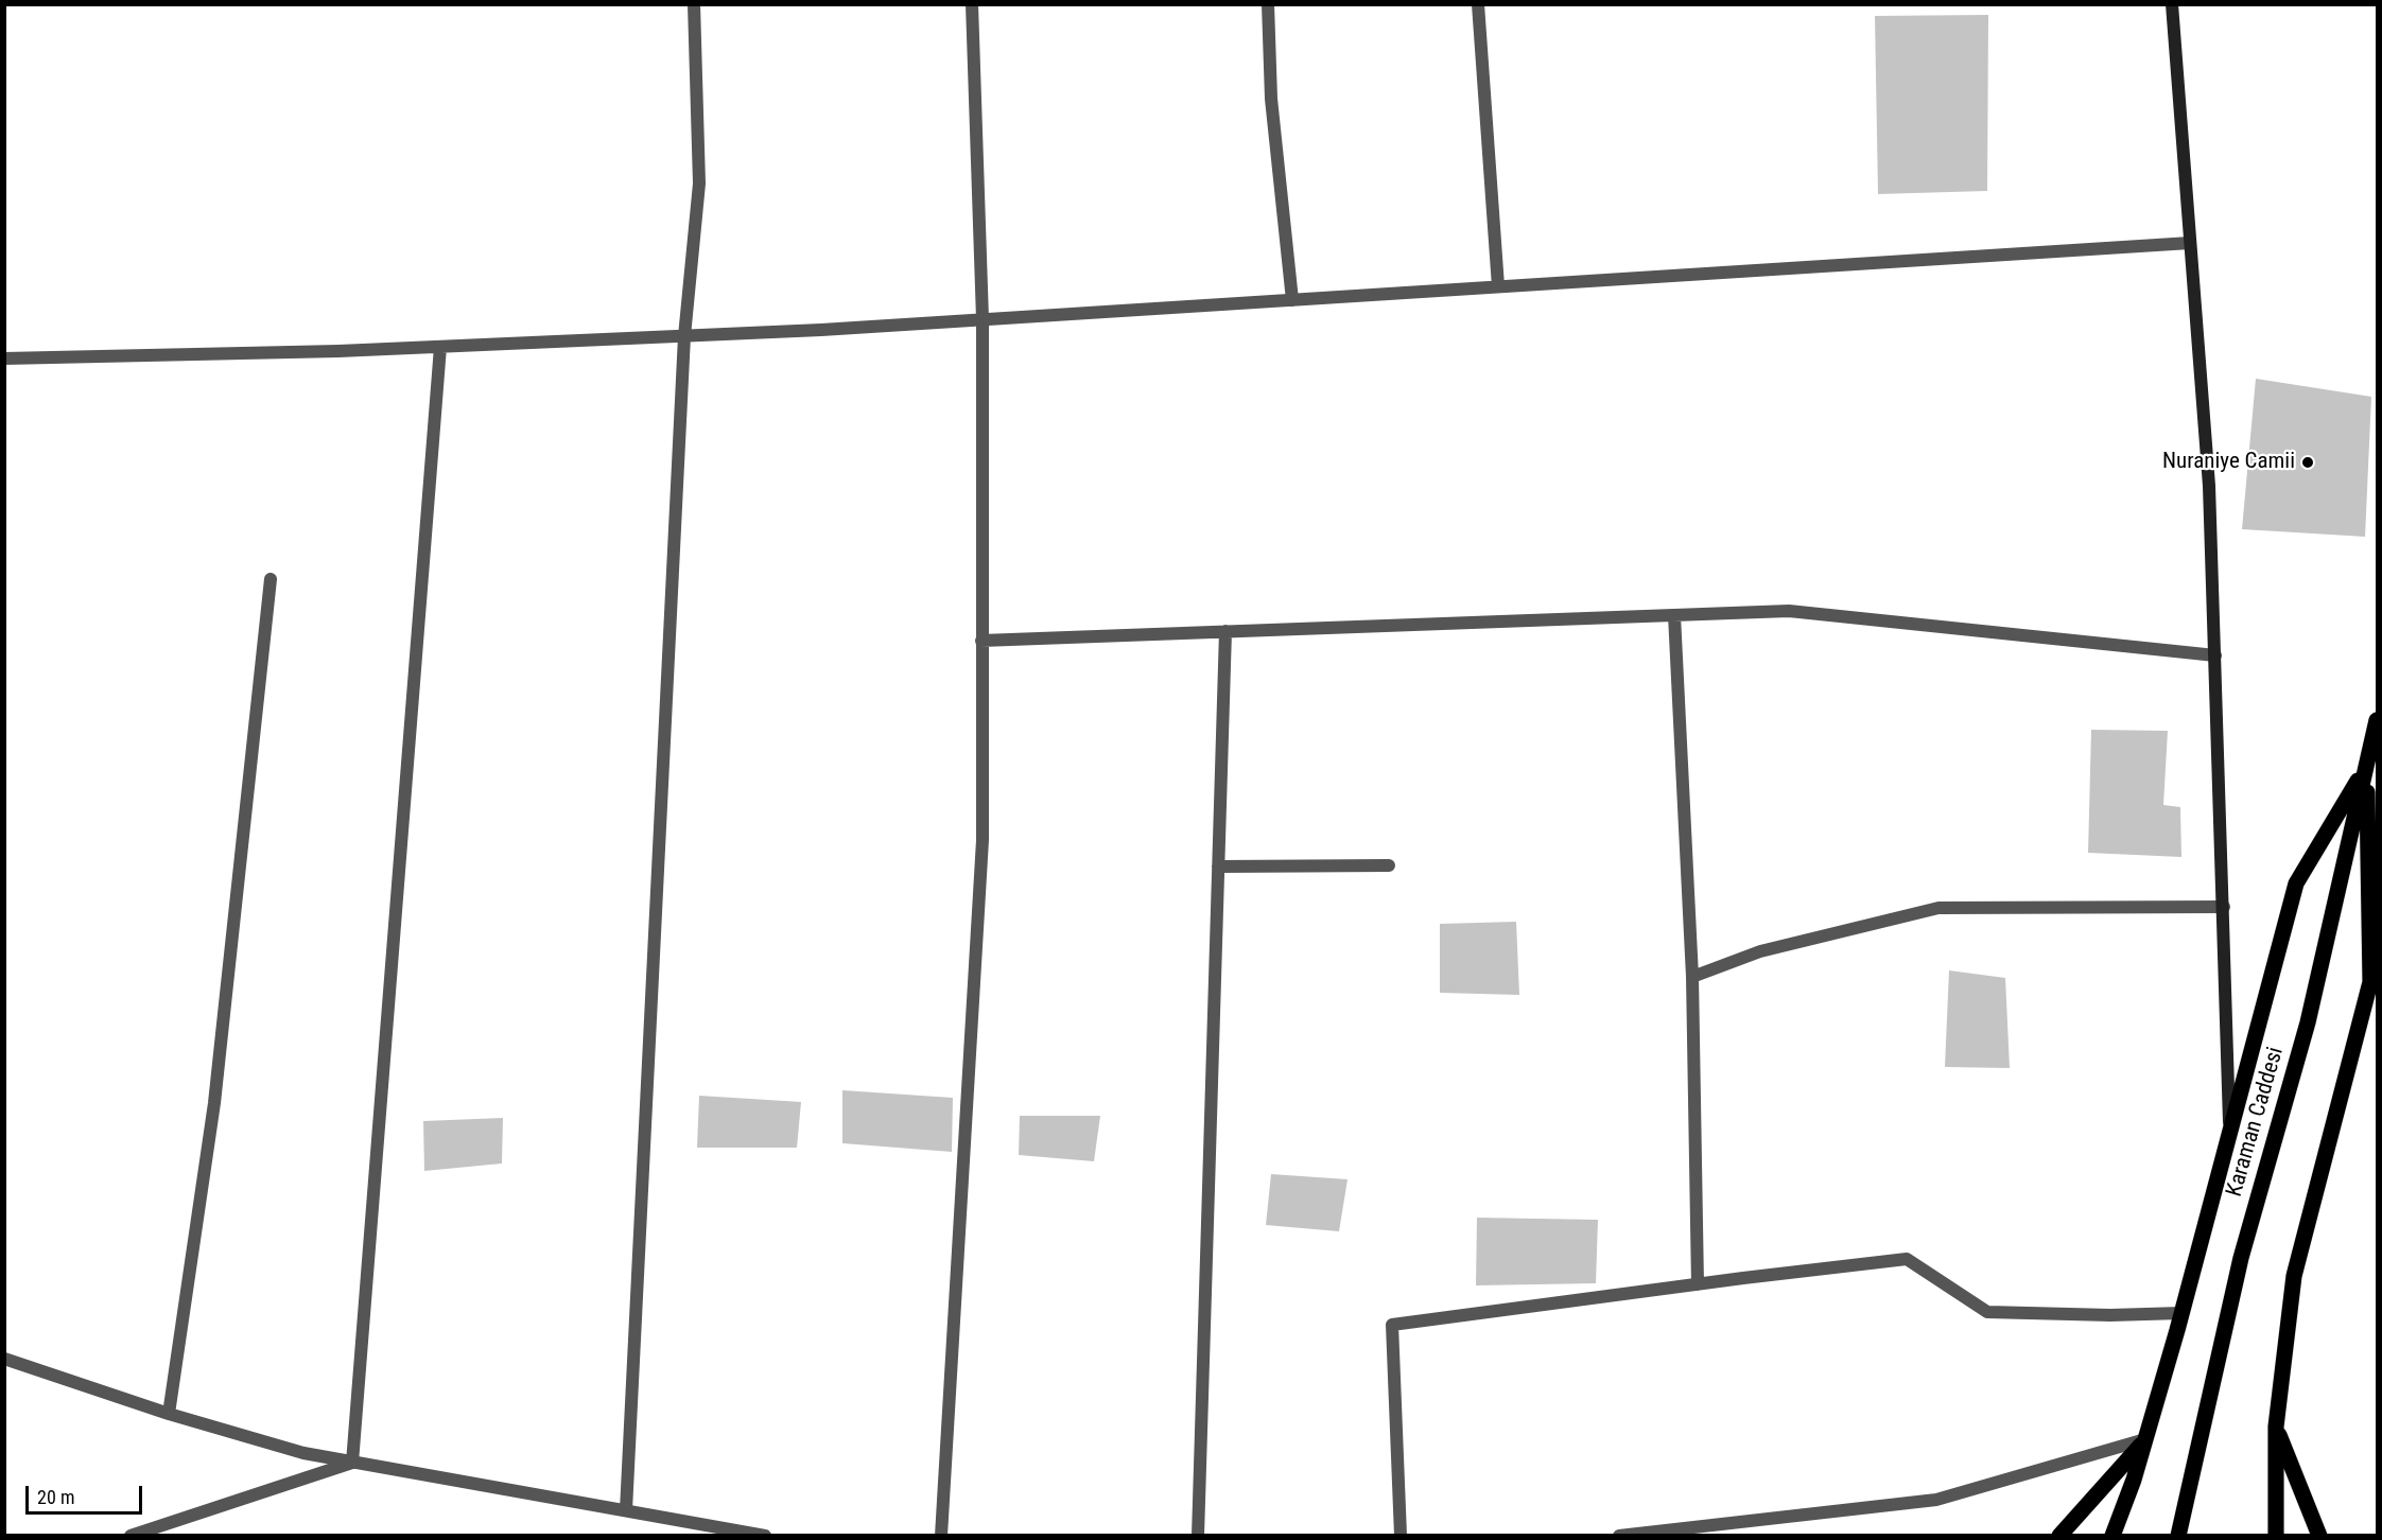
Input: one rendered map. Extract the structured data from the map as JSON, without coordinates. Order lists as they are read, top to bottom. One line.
{"streets":{"main road":["Karaman Caddesi"]},"places":["Nuraniye Camii"],"scale_bar":"20 m"}
